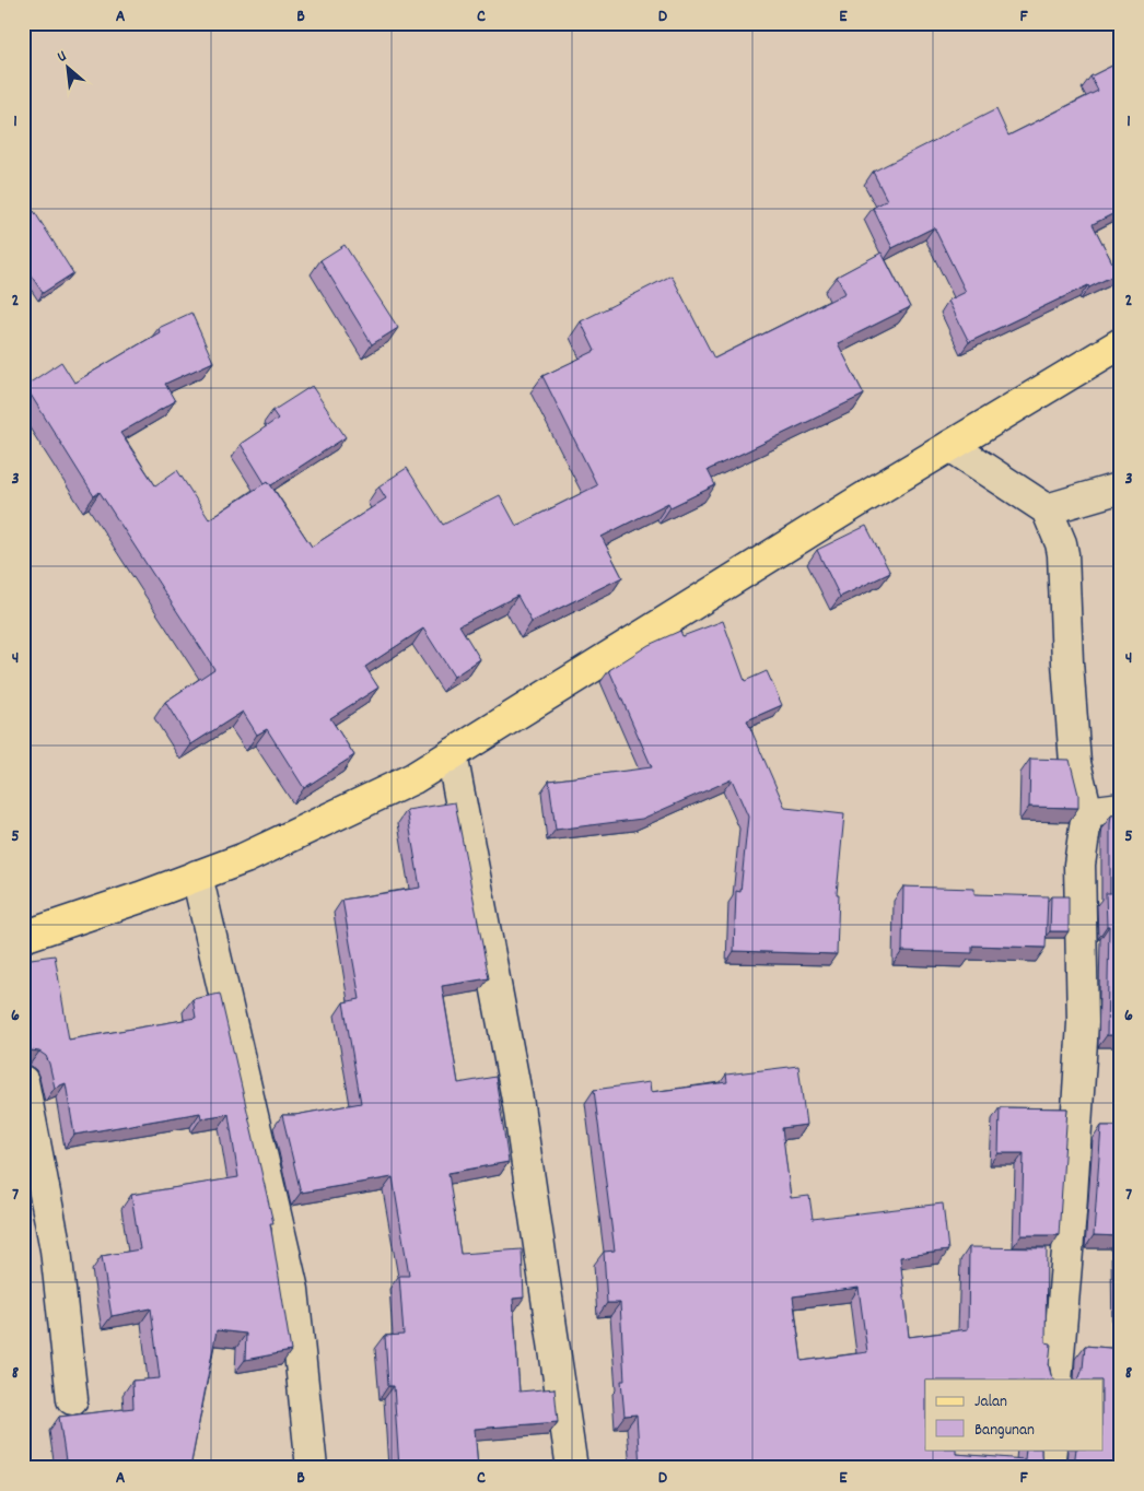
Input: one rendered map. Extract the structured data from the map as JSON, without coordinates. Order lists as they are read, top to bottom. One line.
{"legend":["Jalan","Bangunan"],"north":"top left","grid":{"columns":["A","B","C","D","E","F"],"rows":["1","2","3","4","5","6","7","8"]}}
